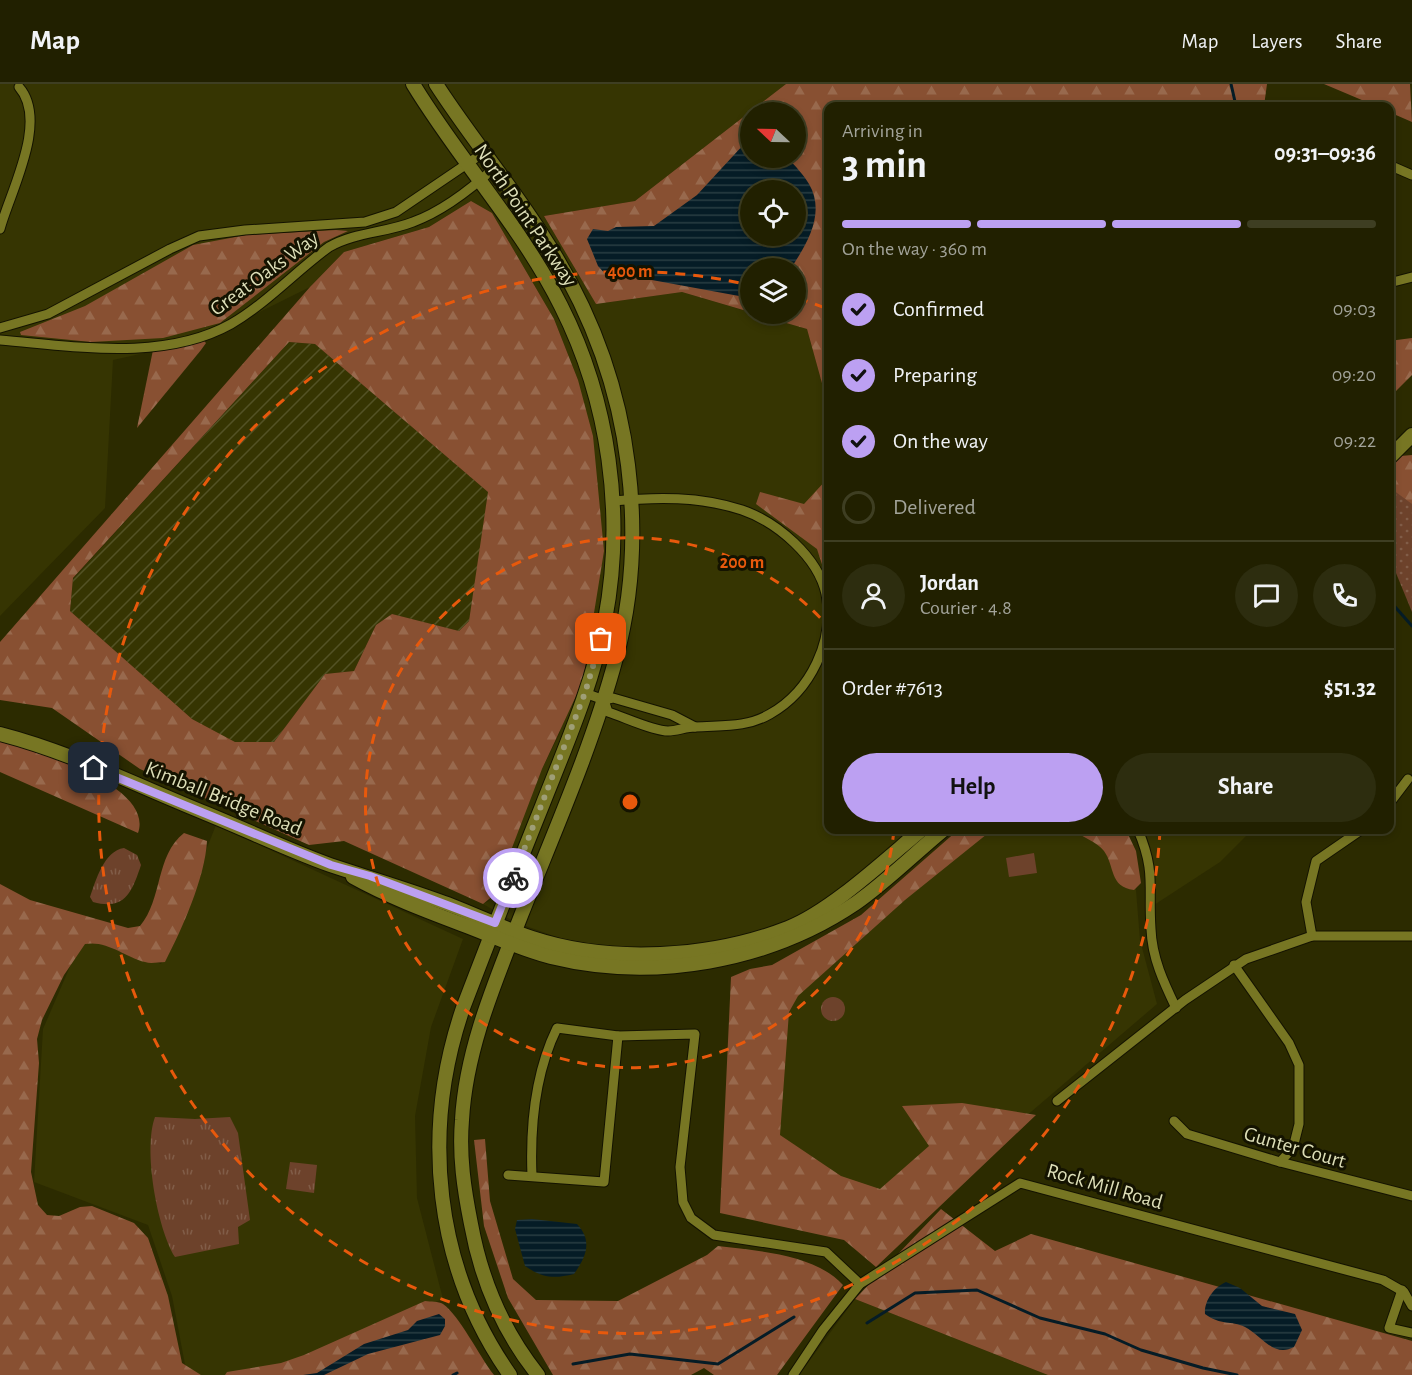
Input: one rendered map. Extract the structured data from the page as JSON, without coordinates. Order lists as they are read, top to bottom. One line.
{"streets":{"street":["North Point Parkway","Great Oaks Way","Kimball Bridge Road","Gunter Court","Rock Mill Road"]},"crossings":[["North Point Parkway","Great Oaks Way"],["North Point Parkway","Kimball Bridge Road"]],"north":"left","page":{"header":"Map","nav":["Map","Layers","Share"],"heading":["3 min","Arriving in","09:31–09:36"],"panel":["Jordan","Courier · 4.8","Order #7613","$51.32"],"bar":"On the way · 360 m","list":[["Confirmed","09:03"],["Preparing","09:20"],["On the way","09:22"],"Delivered"],"buttons":["Help","Share"]},"rings":["400 m","200 m"]}
